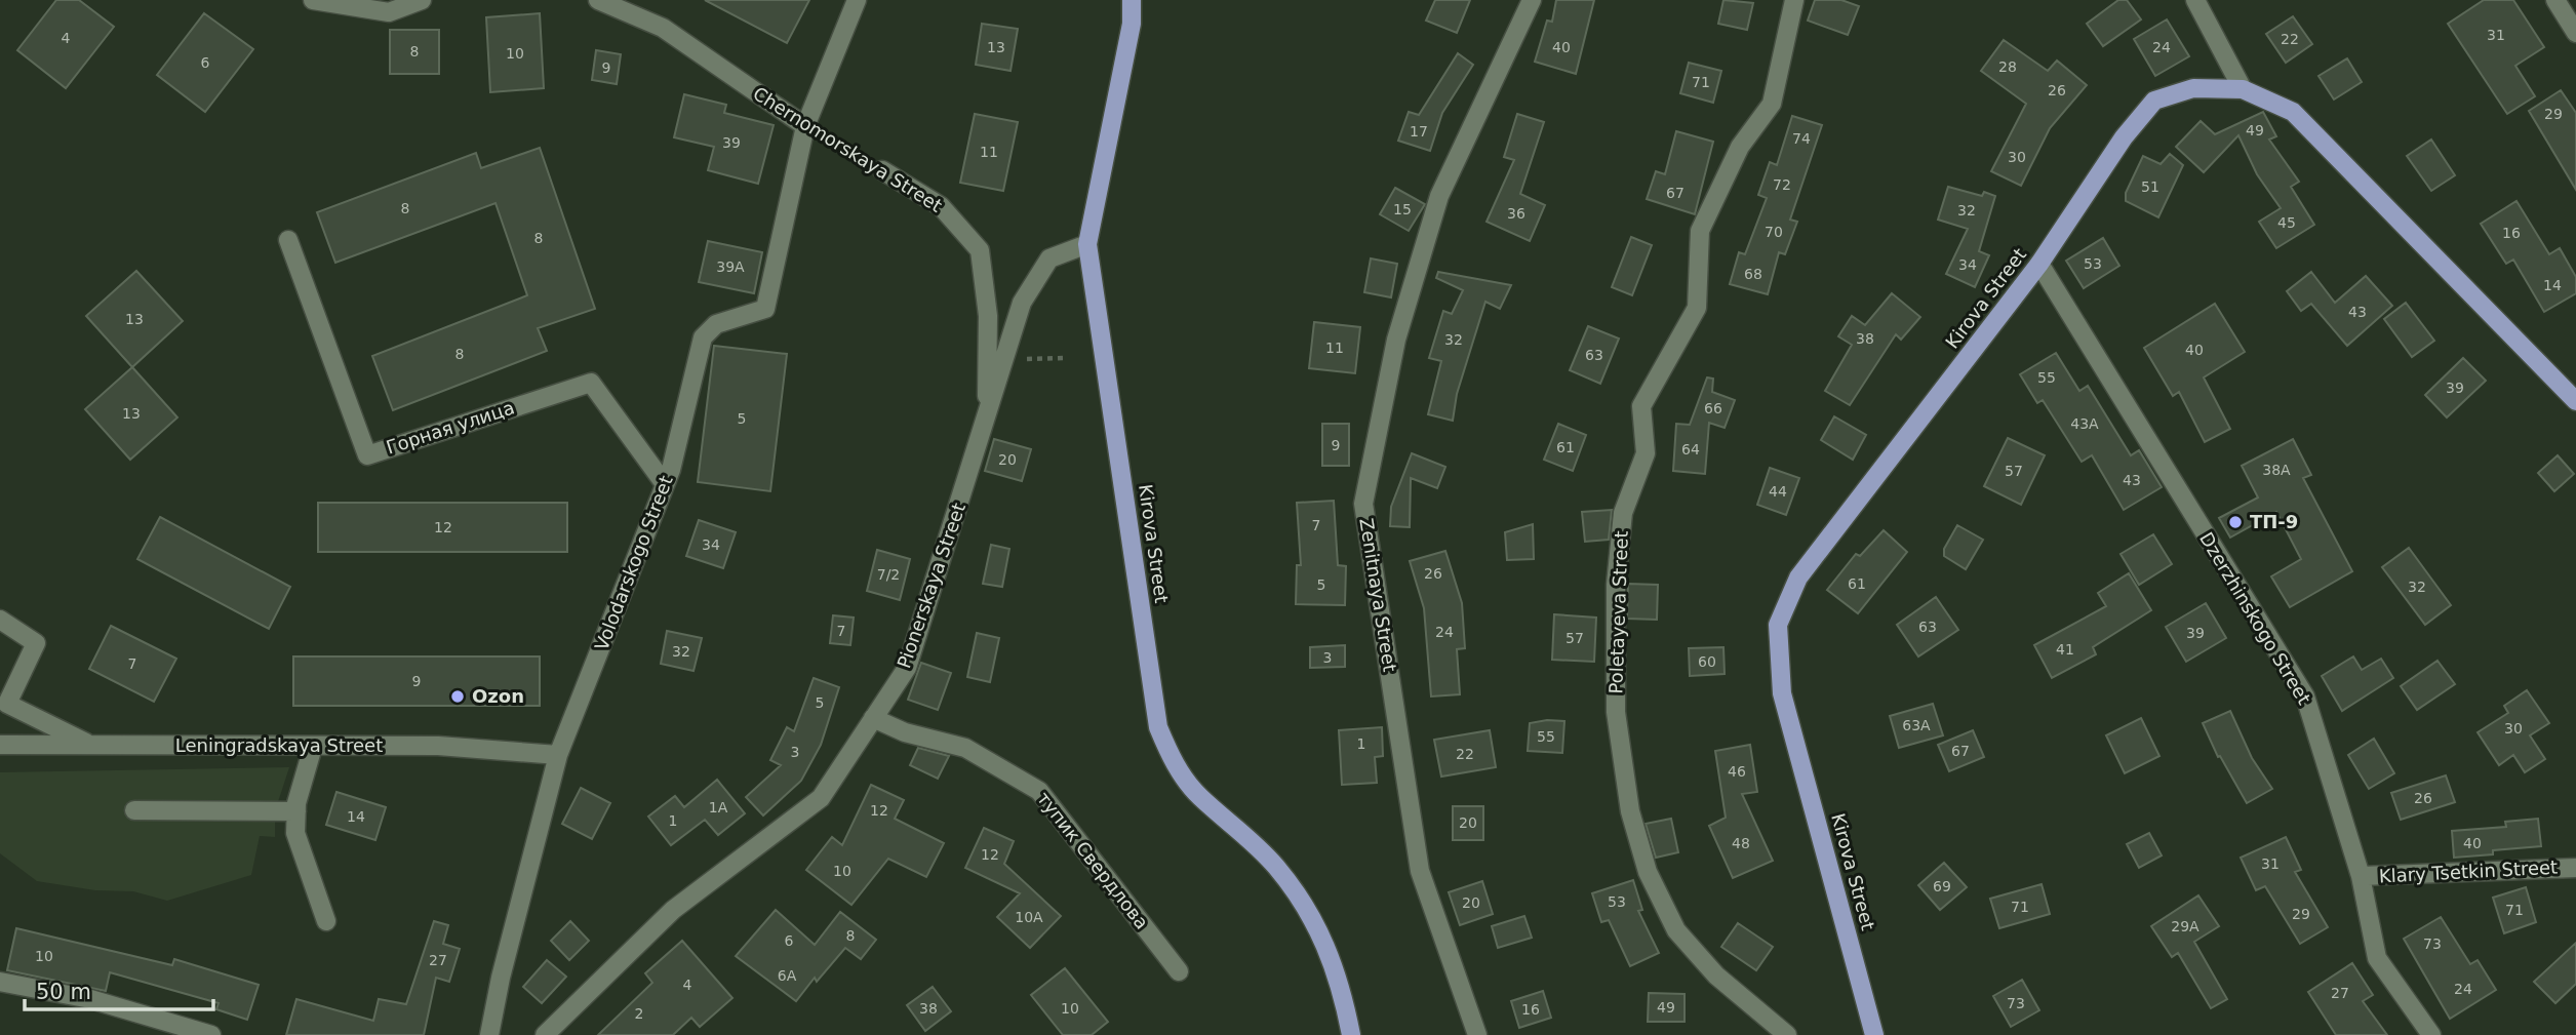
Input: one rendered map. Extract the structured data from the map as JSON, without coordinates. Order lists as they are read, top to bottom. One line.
{"streets":{"main road":["Kirova Street"],"street":["Chernomorskaya Street","Горная улица","Volodarskogo Street","Pionerskaya Street","Zenitnaya Street","Poletayeva Street","Dzerzhinskogo Street","Leningradskaya Street","тупик Свердлова","Klary Tsetkin Street"]},"crossings":[["Chernomorskaya Street","Volodarskogo Street"],["Chernomorskaya Street","Pionerskaya Street"],["Kirova Street","Pionerskaya Street"],["Kirova Street","Dzerzhinskogo Street"],["Горная улица","Volodarskogo Street"],["Volodarskogo Street","Leningradskaya Street"],["Pionerskaya Street","тупик Свердлова"],["Dzerzhinskogo Street","Klary Tsetkin Street"]],"places":["ТП-9","Ozon"],"house_numbers":["31","4","22","13","40","24","8","10","6","28","9","71","26","29","49","17","74","39","11","30","72","51","67","8","15","32","36","45","70","16","8","53","34","39А","68","14","43","13","38","32","11","40","8","63","55","39","66","13","5","43А","9","61","64","20","38А","57","43","44","7","12","34","26","7/2","61","5","32","63","7","24","39","57","41","32","3","60","7","9","5","63А","30","55","1","67","3","22","46","26","1А","12","14","1","20","48","40","12","31","10","69","53","20","71","71","29","10А","29А","8","6","73","10","27","6А","4","24","27","73","49","38","10","16","2"],"scale_bar":"50 m"}
